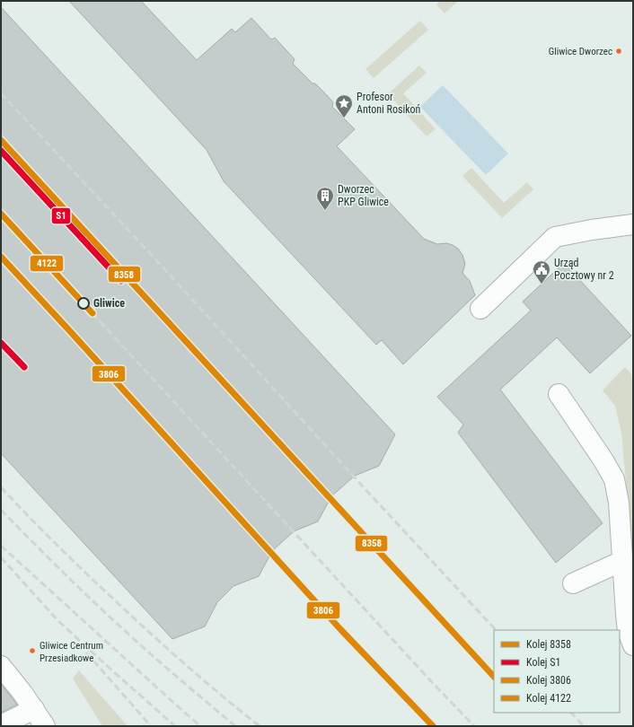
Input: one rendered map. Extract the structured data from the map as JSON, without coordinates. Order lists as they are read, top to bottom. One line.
{"places":{"other":["Gliwice Dworzec","Gliwice","Gliwice Centrum Przesiadkowe"],"place":["Profesor Antoni Rosikoń"],"building":["Dworzec PKP Gliwice"],"public building":["Urząd Pocztowy nr 2"]},"lines":["rail line 8358","rail line S1","rail line 4122","rail line 3806"],"legend":["Kolej 8358","Kolej S1","Kolej 3806","Kolej 4122"]}
